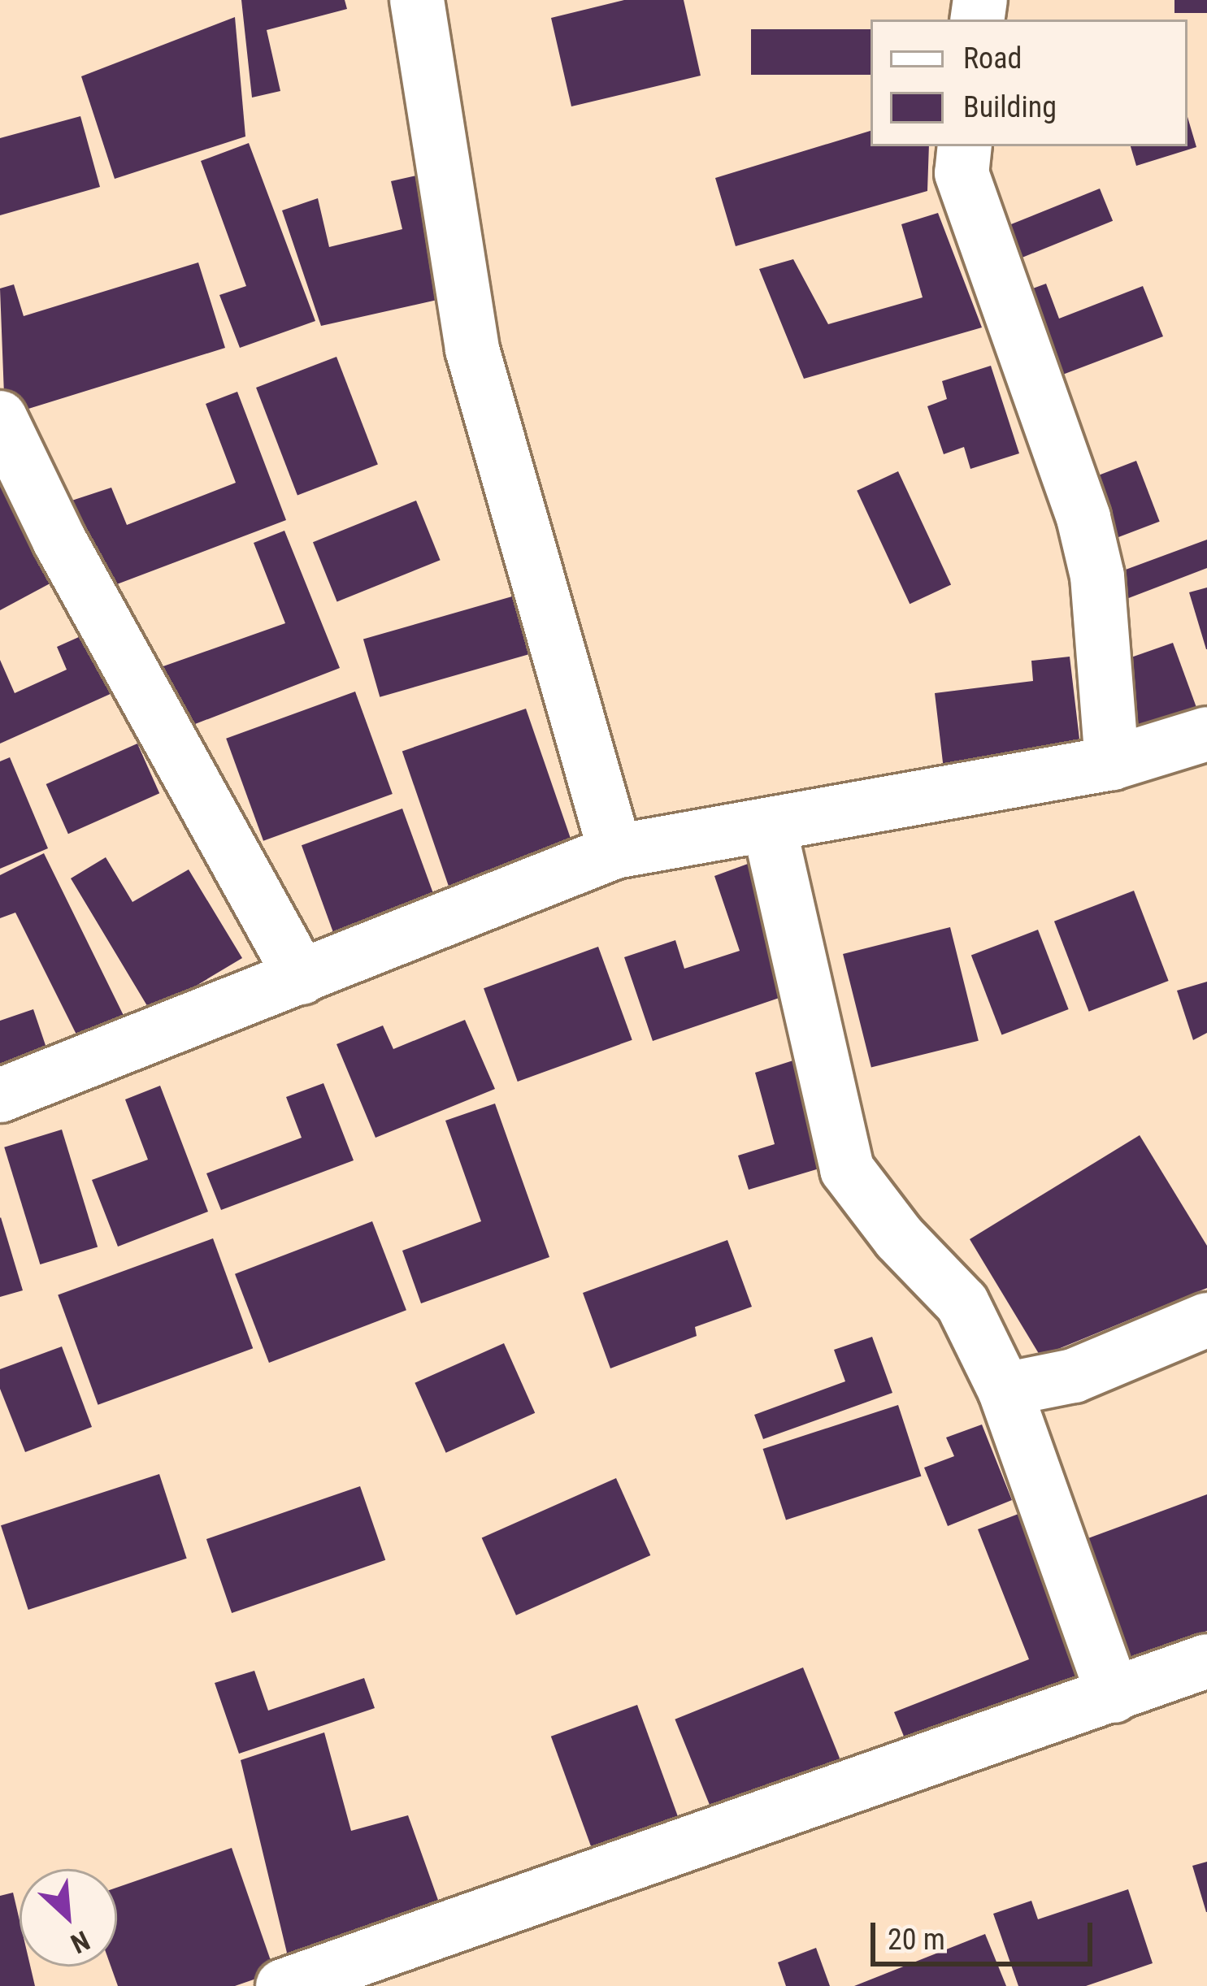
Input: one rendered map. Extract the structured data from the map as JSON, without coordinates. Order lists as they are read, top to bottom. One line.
{"legend":["Road","Building"],"scale_bar":"20 m","north":"bottom right"}
